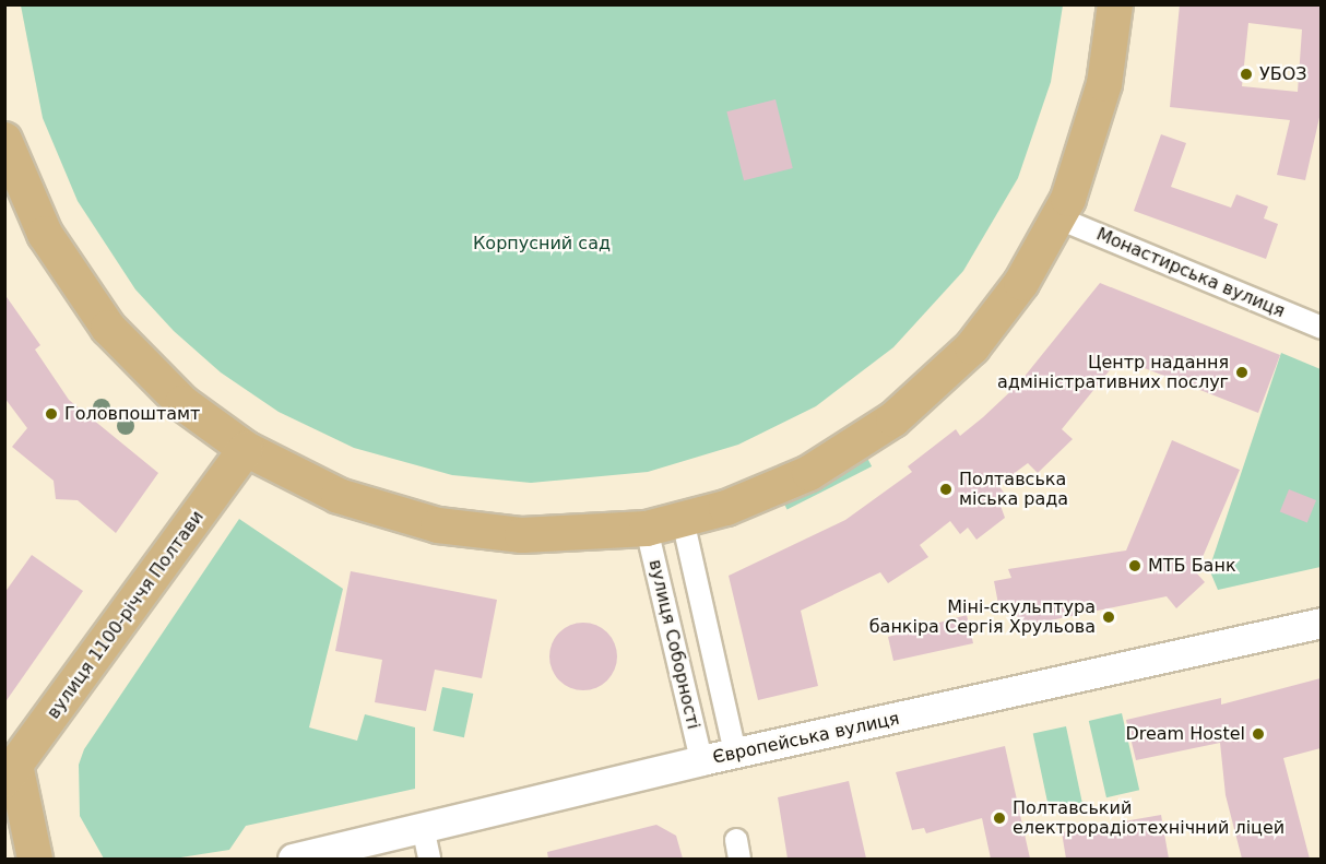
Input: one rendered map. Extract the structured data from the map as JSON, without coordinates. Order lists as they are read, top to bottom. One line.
{"streets":{"main road":["вулиця 1100-річчя Полтави","Європейська вулиця"],"street":["Монастирська вулиця","вулиця Соборності"]},"crossings":[["вулиця Соборності","Європейська вулиця"]],"parks":["Корпусний сад"],"places":["УБОЗ","Центр надання адміністративних послуг","Головпоштамт","Полтавська міська рада","МТБ Банк","Міні-скульптура банкіра Сергія Хрульова","Dream Hostel","Полтавський електрорадіотехнічний ліцей"]}
